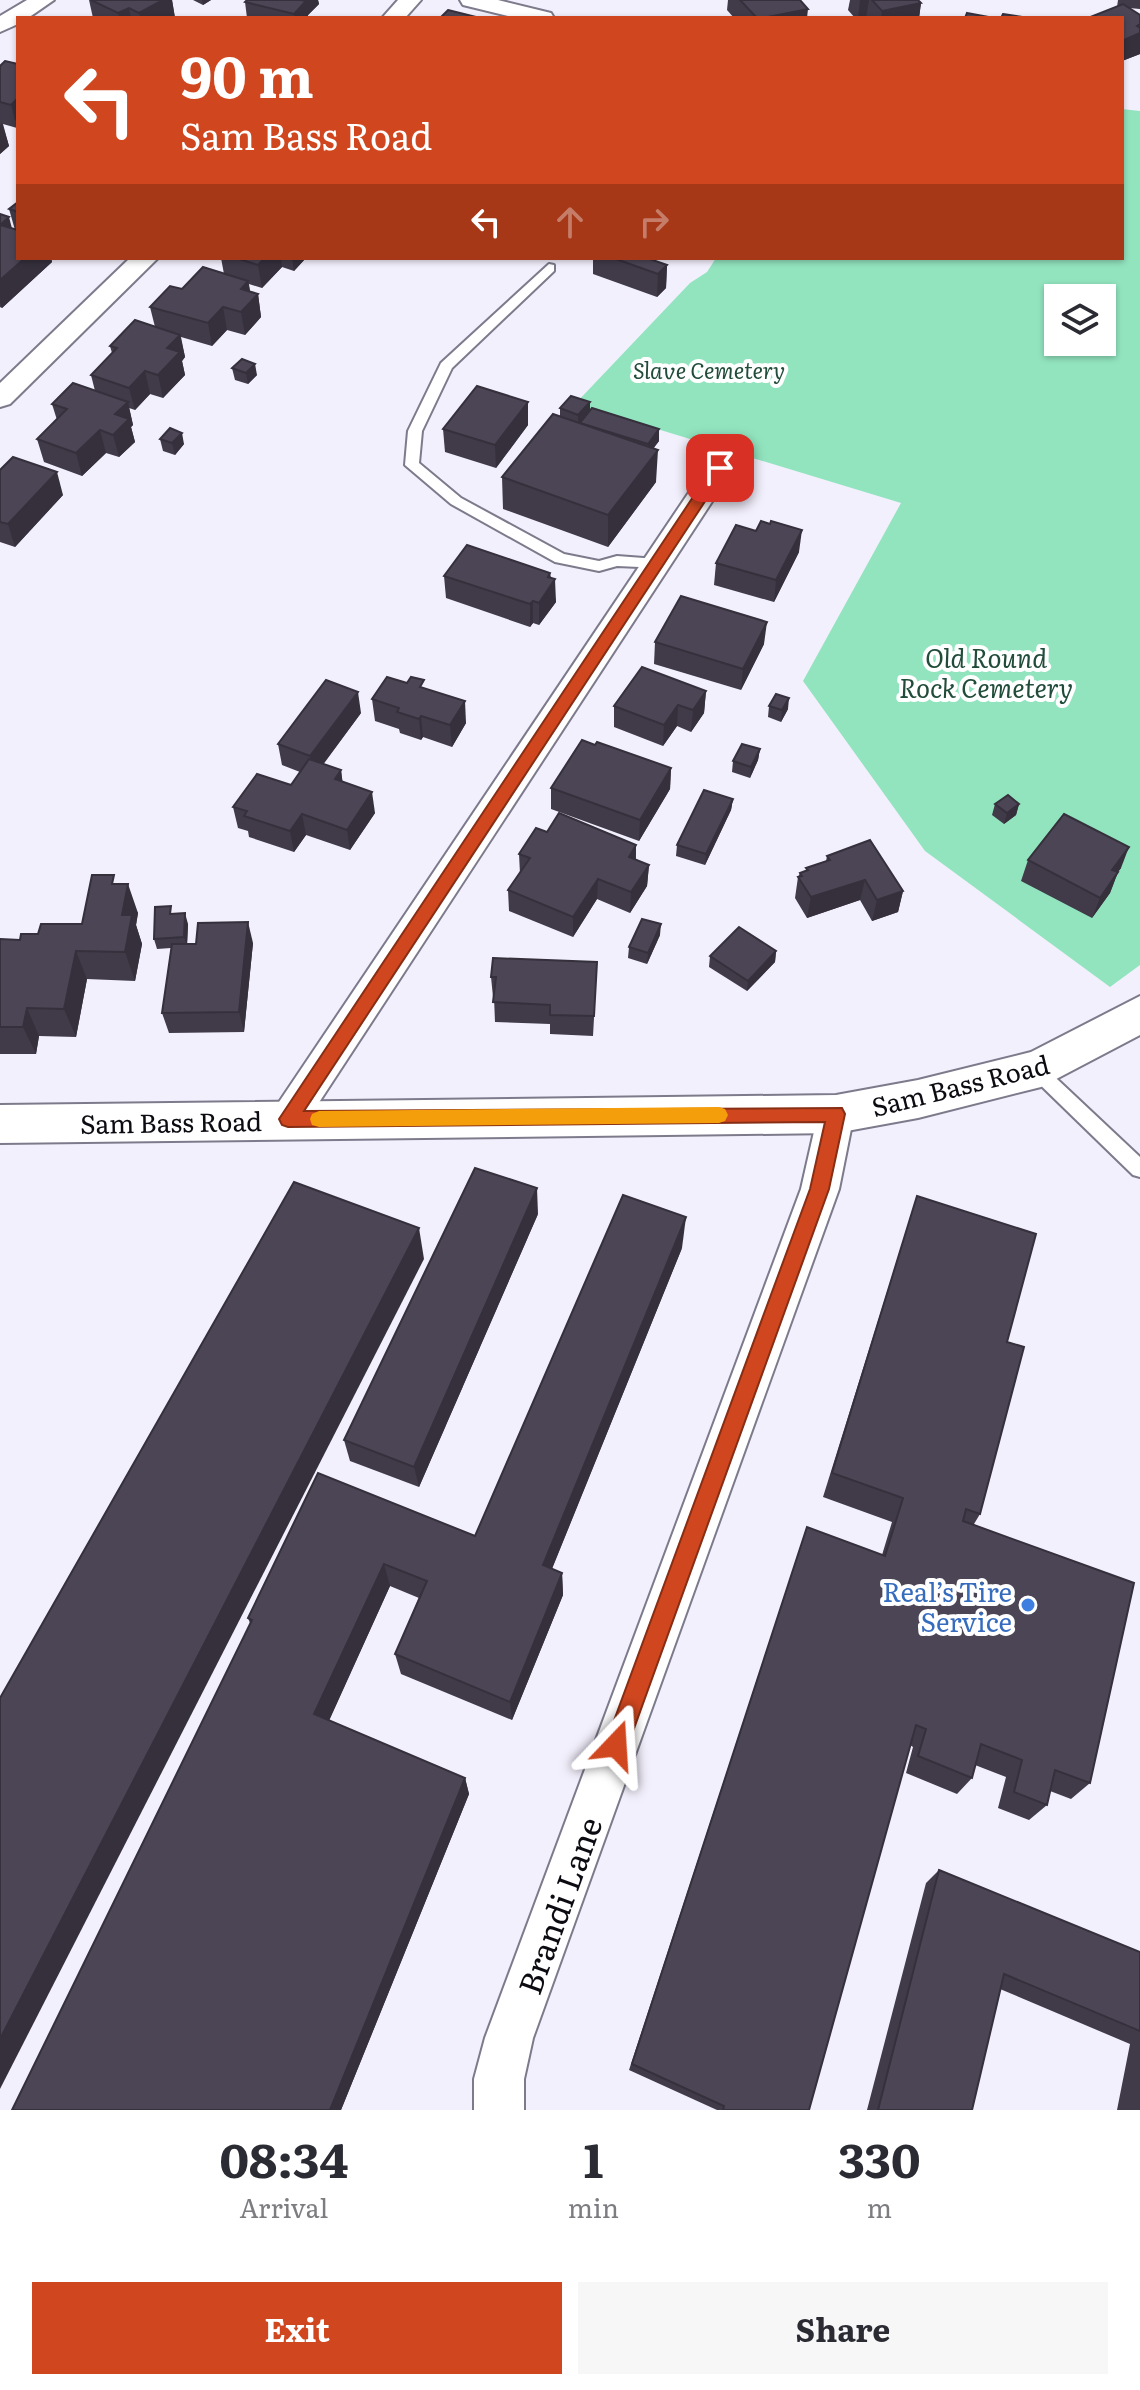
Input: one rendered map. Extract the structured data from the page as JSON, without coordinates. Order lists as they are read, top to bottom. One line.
{"streets":{"main road":["Sam Bass Road"],"street":["Brandi Lane"]},"crossings":[["Sam Bass Road","Brandi Lane"]],"parks":["Slave Cemetery","Old Round Rock Cemetery"],"places":["Real’s Tire Service"],"page":{"turn":["90 m","Sam Bass Road"],"eta":["08:34","Arrival","1","min","330","m"],"buttons":["Exit","Share"]}}
